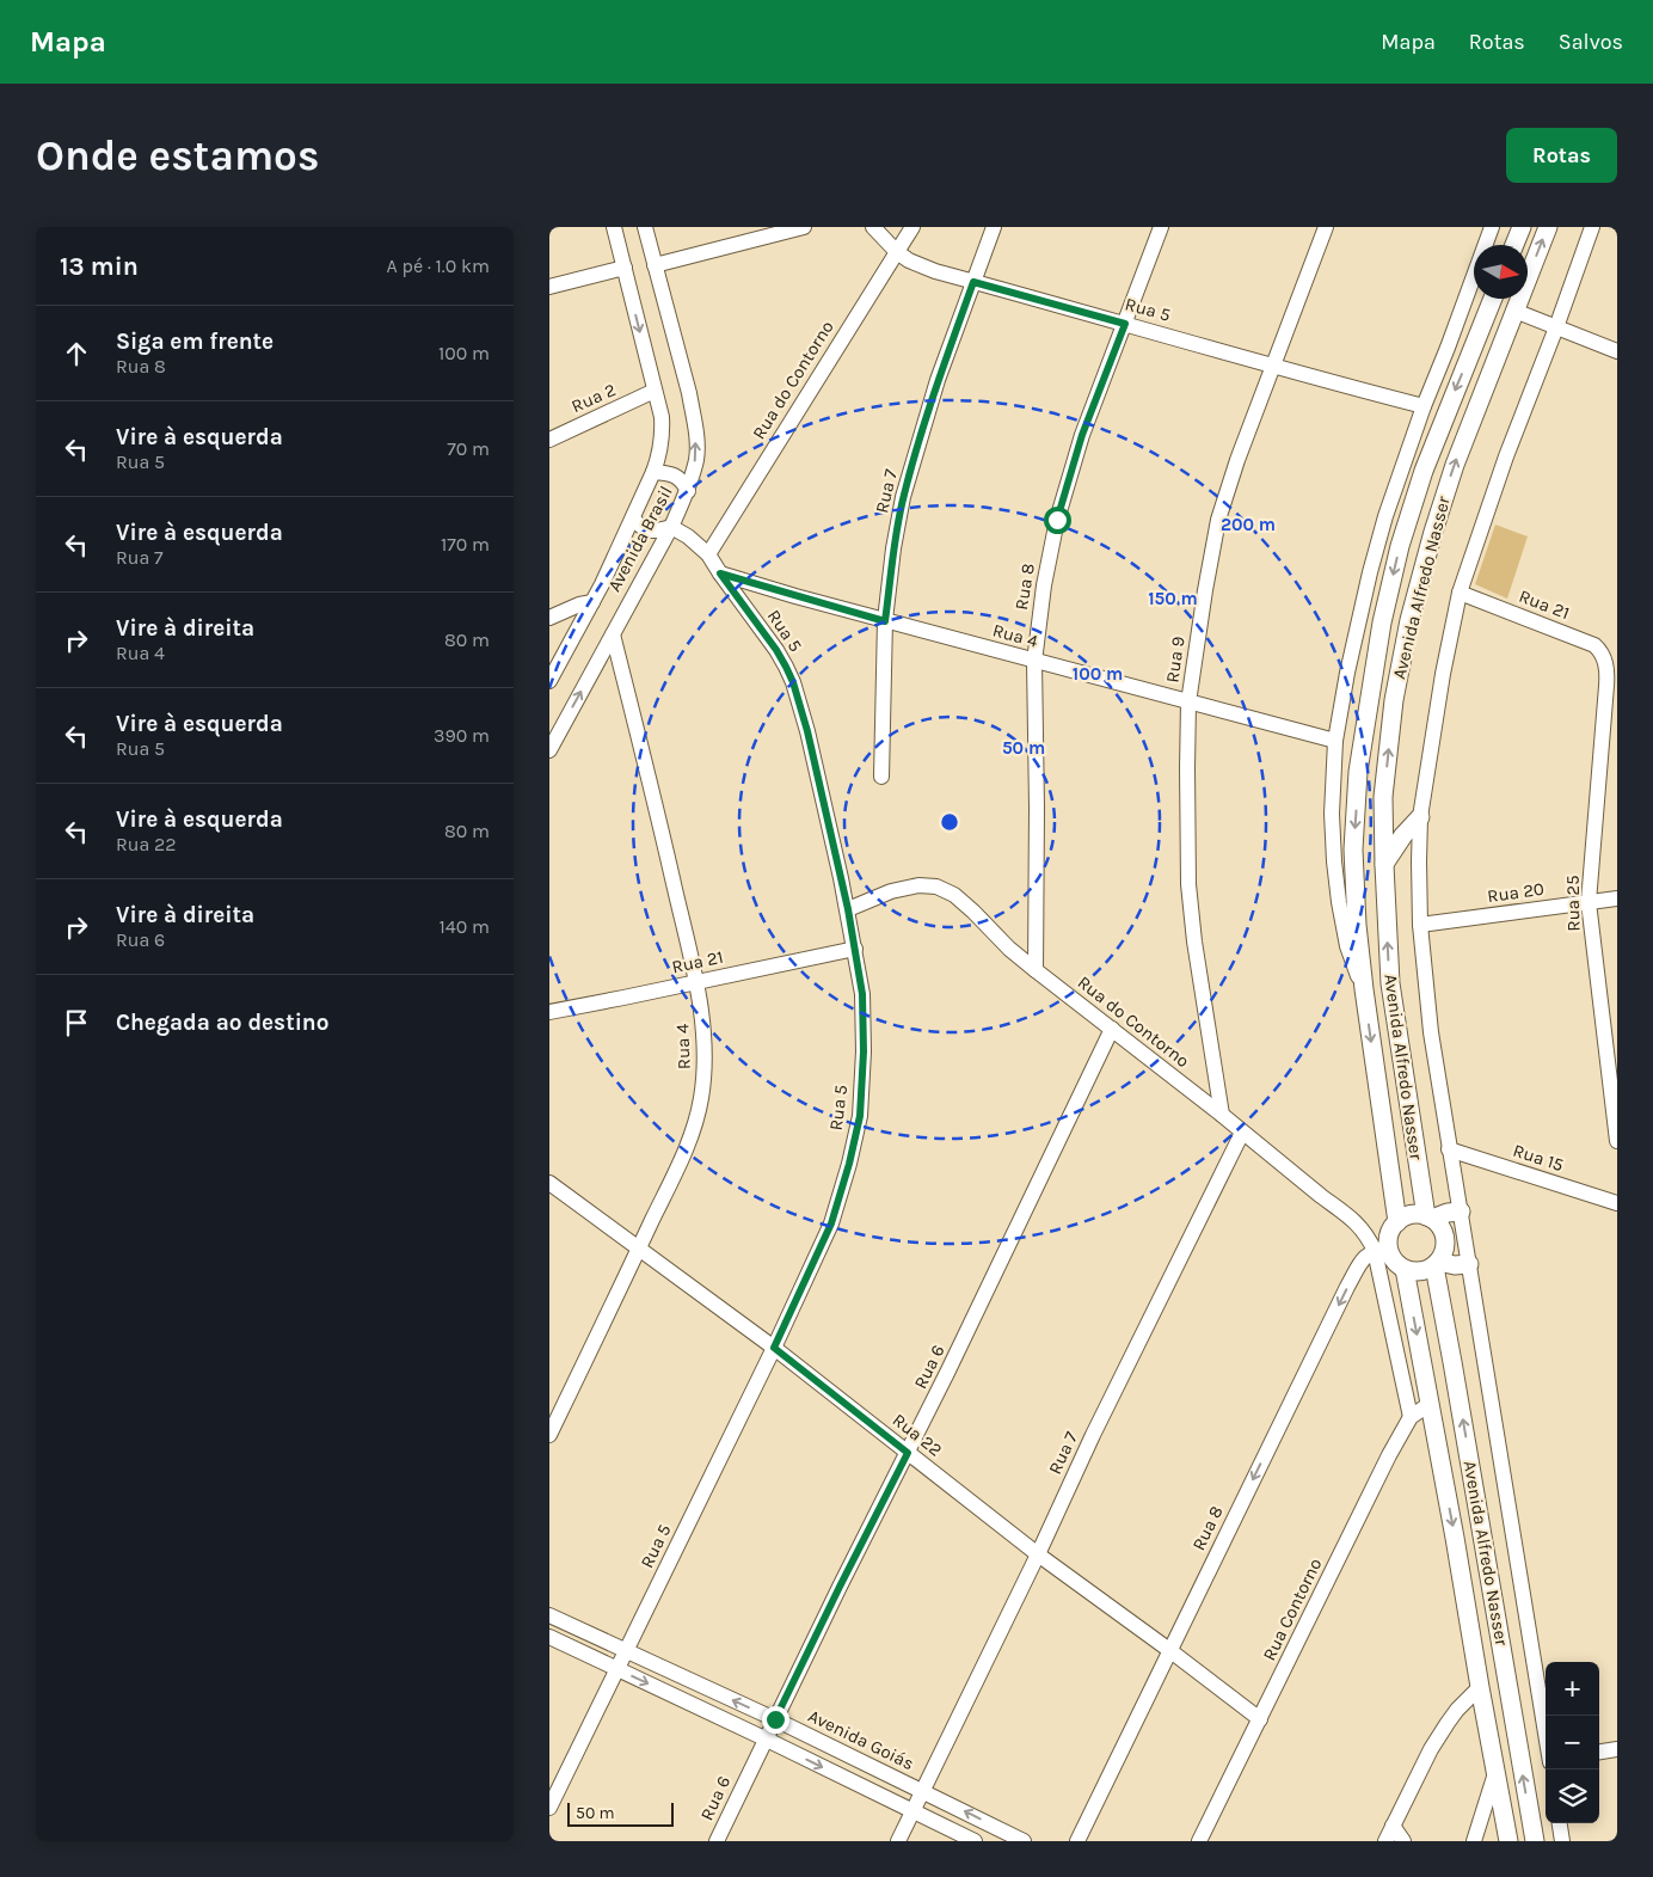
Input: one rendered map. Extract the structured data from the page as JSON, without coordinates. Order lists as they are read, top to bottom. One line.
{"streets":{"main road":["Avenida Alfredo Nasser"],"street":["Rua 5","Rua do Contorno","Rua 2","Rua 7","Avenida Brasil","Rua 8","Rua 21","Rua 4","Rua 9","Rua 20","Rua 25","Rua 15","Rua 6","Rua 22","Rua Contorno","Avenida Goiás"]},"crossings":[["Rua 5","Rua do Contorno"],["Rua 5","Rua 7"],["Rua 5","Avenida Brasil"],["Rua 5","Rua 8"],["Rua 5","Rua 21"],["Rua 5","Rua 4"],["Rua 5","Rua 9"],["Rua 5","Rua 22"],["Rua 5","Avenida Goiás"],["Rua do Contorno","Rua 7"],["Rua do Contorno","Rua 8"],["Rua do Contorno","Avenida Alfredo Nasser"],["Rua do Contorno","Rua 9"],["Rua do Contorno","Rua 6"],["Rua do Contorno","Rua Contorno"],["Rua 2","Avenida Brasil"],["Rua 7","Rua 4"],["Rua 7","Rua 22"],["Rua 7","Avenida Goiás"],["Avenida Brasil","Rua 4"],["Rua 8","Avenida Alfredo Nasser"],["Rua 8","Rua 4"],["Rua 8","Rua 22"],["Avenida Alfredo Nasser","Rua Contorno"],["Rua 21","Rua 4"],["Rua 21","Rua 25"],["Rua 4","Rua 9"],["Rua 4","Rua 22"],["Rua 20","Rua 25"],["Rua 6","Rua 22"],["Rua 6","Avenida Goiás"],["Rua 22","Rua Contorno"]],"scale_bar":"50 m","north":"right","page":{"header":"Mapa","nav":["Mapa","Rotas","Salvos"],"buttons":"Rotas","title":"Onde estamos","heading":["13 min","A pé · 1.0 km"],"list":[["Siga em frente","Rua 8","100 m"],["Vire à esquerda","Rua 5","70 m"],["Vire à esquerda","Rua 7","170 m"],["Vire à direita","Rua 4","80 m"],["Vire à esquerda","Rua 5","390 m"],["Vire à esquerda","Rua 22","80 m"],["Vire à direita","Rua 6","140 m"],"Chegada ao destino"],"map_buttons":["+","−"],"scale":"50 m"},"rings":["200 m","150 m","100 m","50 m"]}
